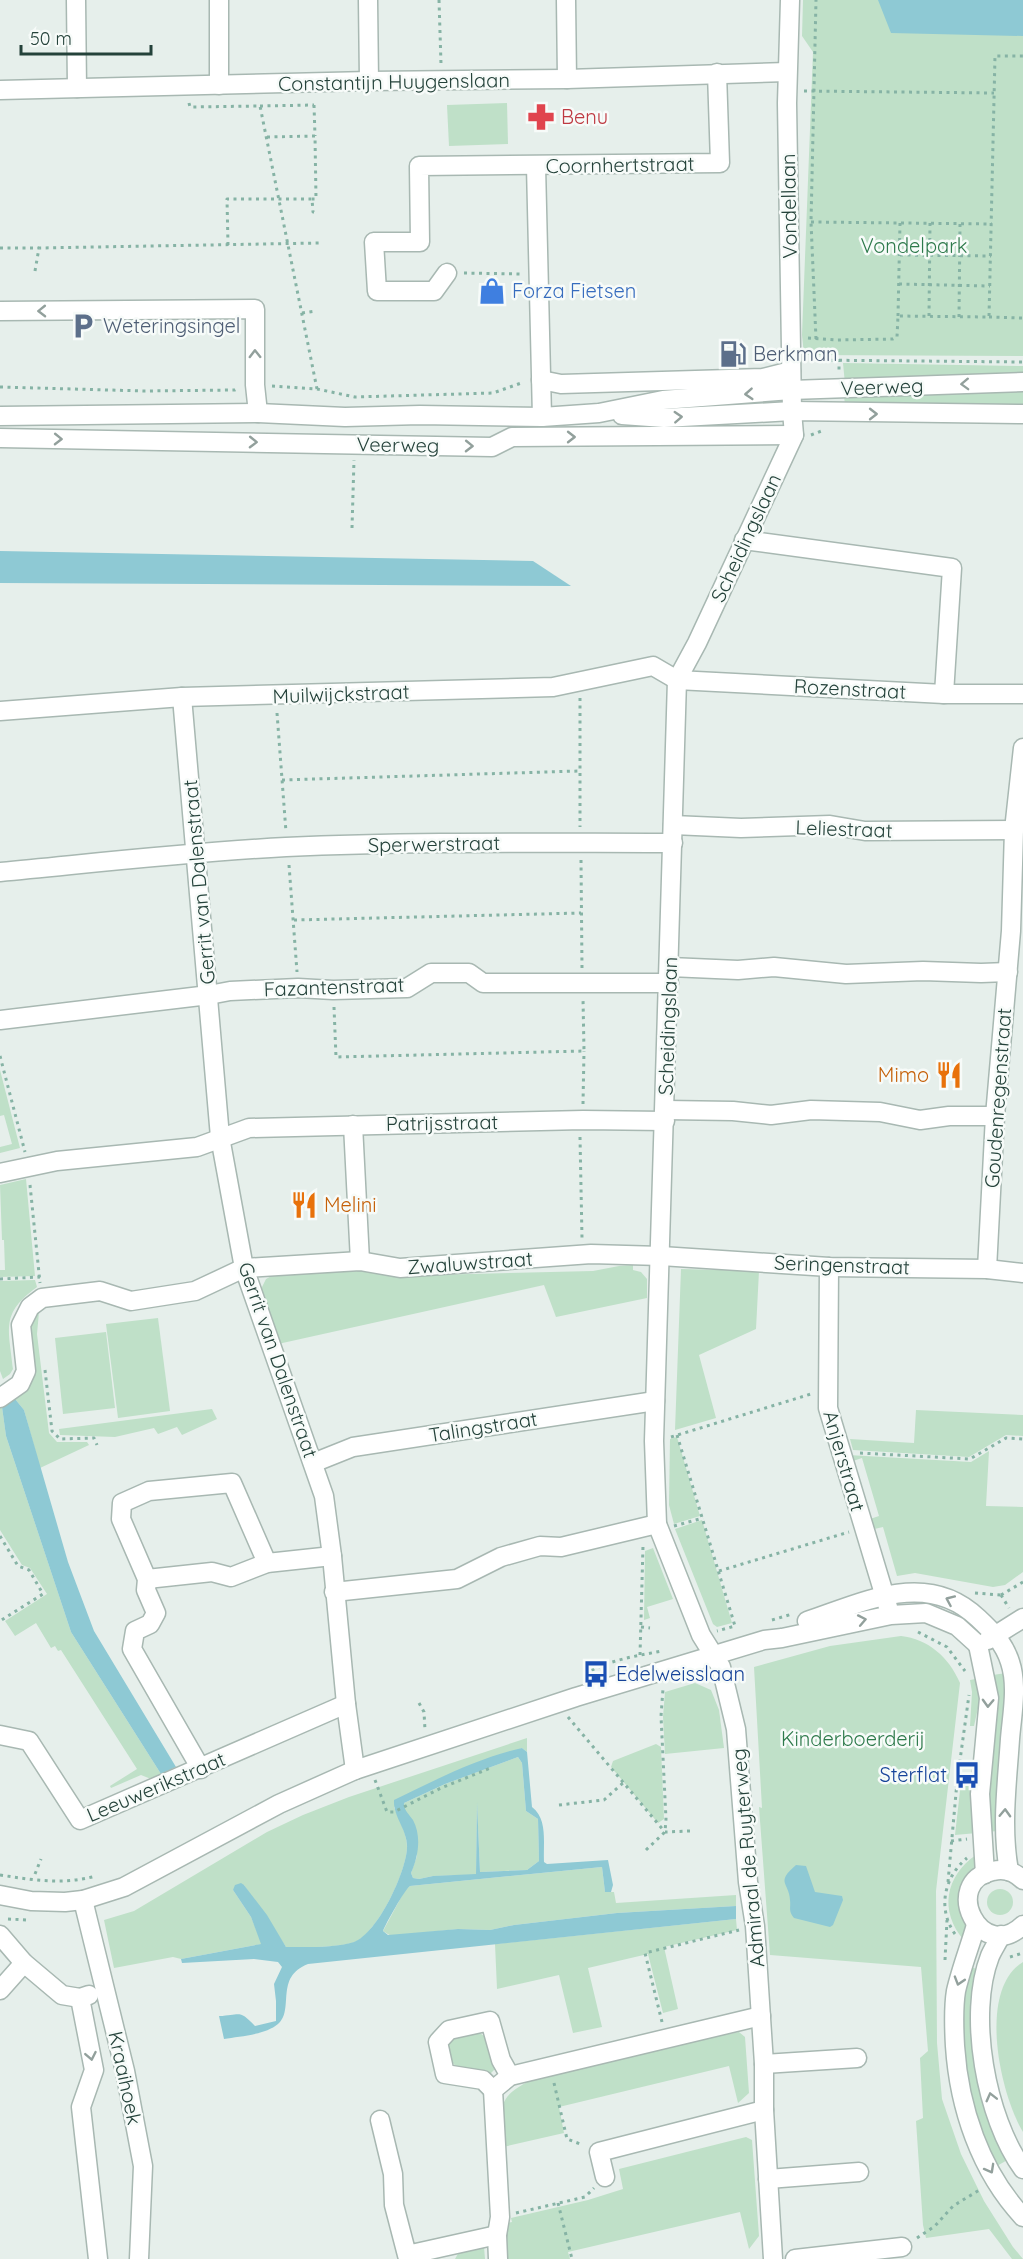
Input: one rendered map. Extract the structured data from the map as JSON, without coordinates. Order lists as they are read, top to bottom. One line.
{"streets":{"street":["Constantijn Huygenslaan","Coornhertstraat","Vondellaan","Veerweg","Scheidingslaan","Rozenstraat","Muilwijckstraat","Leliestraat","Sperwerstraat","Gerrit van Dalenstraat","Fazantenstraat","Goudenregenstraat","Patrijsstraat","Zwaluwstraat","Seringenstraat","Talingstraat","Anjerstraat","Leeuwerikstraat","Admiraal de Ruyterweg","Kraaihoek"]},"crossings":[["Constantijn Huygenslaan","Coornhertstraat"],["Constantijn Huygenslaan","Vondellaan"],["Coornhertstraat","Veerweg"],["Vondellaan","Veerweg"],["Veerweg","Scheidingslaan"],["Scheidingslaan","Rozenstraat"],["Scheidingslaan","Muilwijckstraat"],["Scheidingslaan","Leliestraat"],["Scheidingslaan","Sperwerstraat"],["Scheidingslaan","Fazantenstraat"],["Scheidingslaan","Patrijsstraat"],["Scheidingslaan","Zwaluwstraat"],["Scheidingslaan","Seringenstraat"],["Scheidingslaan","Talingstraat"],["Scheidingslaan","Admiraal de Ruyterweg"],["Rozenstraat","Muilwijckstraat"],["Muilwijckstraat","Gerrit van Dalenstraat"],["Leliestraat","Sperwerstraat"],["Leliestraat","Goudenregenstraat"],["Sperwerstraat","Gerrit van Dalenstraat"],["Gerrit van Dalenstraat","Fazantenstraat"],["Gerrit van Dalenstraat","Patrijsstraat"],["Gerrit van Dalenstraat","Zwaluwstraat"],["Gerrit van Dalenstraat","Talingstraat"],["Gerrit van Dalenstraat","Leeuwerikstraat"],["Fazantenstraat","Goudenregenstraat"],["Goudenregenstraat","Patrijsstraat"],["Goudenregenstraat","Seringenstraat"],["Zwaluwstraat","Seringenstraat"],["Seringenstraat","Anjerstraat"]],"parks":["Vondelpark","Kinderboerderij"],"places":{"pharmacy":["Benu"],"shop":["Forza Fietsen"],"parking":["Weteringsingel"],"fuel station":["Berkman"],"restaurant":["Mimo","Melini"],"bus stop":["Edelweisslaan","Sterflat"]},"scale_bar":"50 m"}
